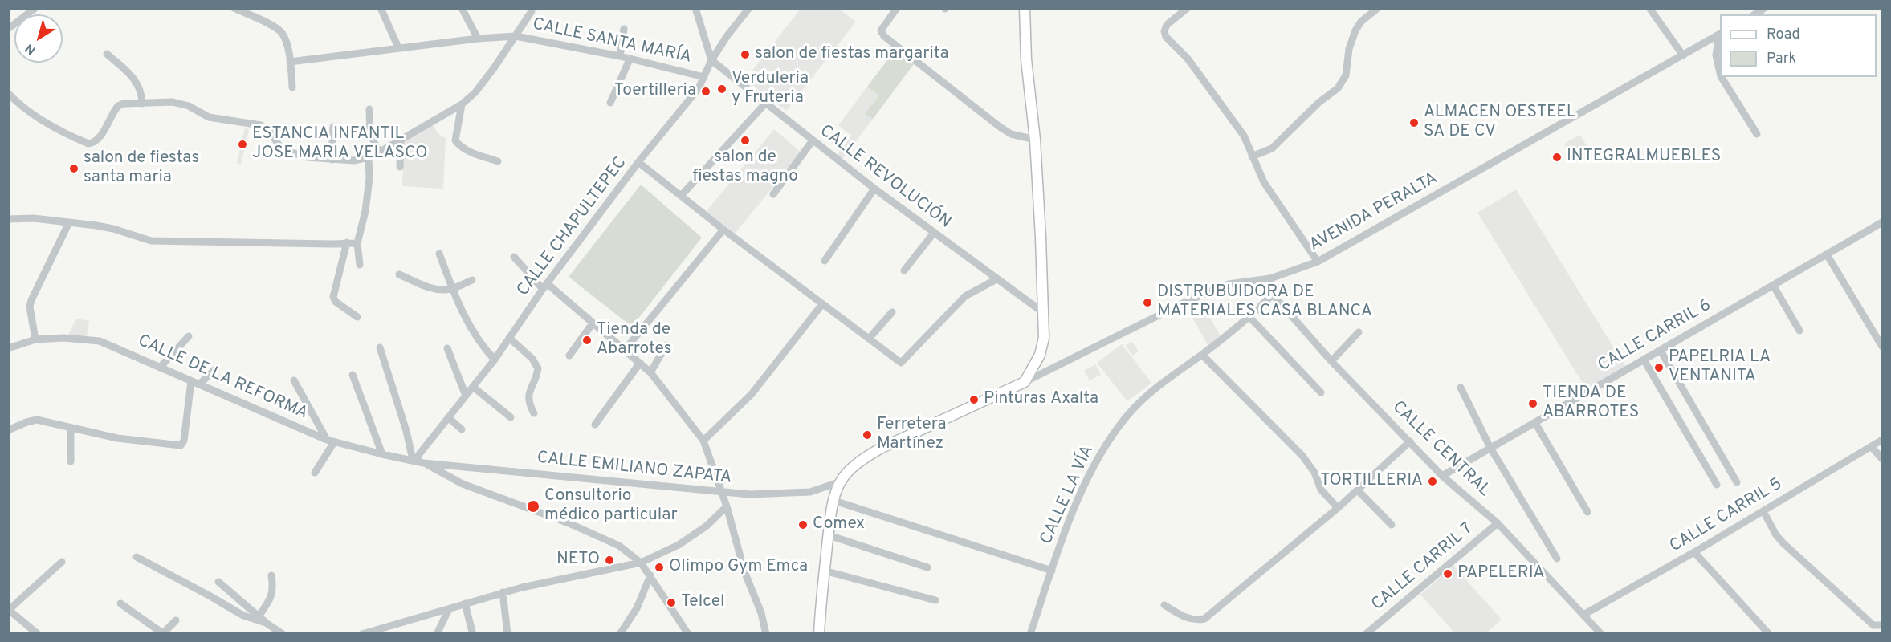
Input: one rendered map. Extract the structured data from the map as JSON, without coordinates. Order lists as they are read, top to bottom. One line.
{"streets":{"street":["CALLE SANTA MARÍA","CALLE REVOLUCIÓN","AVENIDA PERALTA","CALLE CHAPULTEPEC","CALLE CARRIL 6","CALLE DE LA REFORMA","CALLE CENTRAL","CALLE EMILIANO ZAPATA","CALLE LA VÍA","CALLE CARRIL 5","CALLE CARRIL 7"]},"crossings":[["CALLE SANTA MARÍA","CALLE CHAPULTEPEC"],["CALLE REVOLUCIÓN","CALLE CHAPULTEPEC"],["CALLE CHAPULTEPEC","CALLE DE LA REFORMA"],["CALLE CHAPULTEPEC","CALLE EMILIANO ZAPATA"],["CALLE CARRIL 6","CALLE CENTRAL"],["CALLE DE LA REFORMA","CALLE EMILIANO ZAPATA"],["CALLE CENTRAL","CALLE LA VÍA"],["CALLE CENTRAL","CALLE CARRIL 5"],["CALLE CENTRAL","CALLE CARRIL 7"]],"places":["salon de fiestas margarita","Verduleria y Fruteria","Toertilleria","ALMACEN OESTEEL SA DE CV","salon de fiestas magno","ESTANCIA INFANTIL JOSE MARIA VELASCO","INTEGRALMUEBLES","salon de fiestas santa maria","DISTRUBUIDORA DE MATERIALES CASA BLANCA","Tienda de Abarrotes","PAPELRIA LA VENTANITA","Pinturas Axalta","TIENDA DE ABARROTES","Ferretera Martínez","TORTILLERIA","Consultorio médico particular","Comex","NETO","Olimpo Gym Emca","PAPELERIA","Telcel"],"legend":["Road","Park"],"north":"bottom left"}
